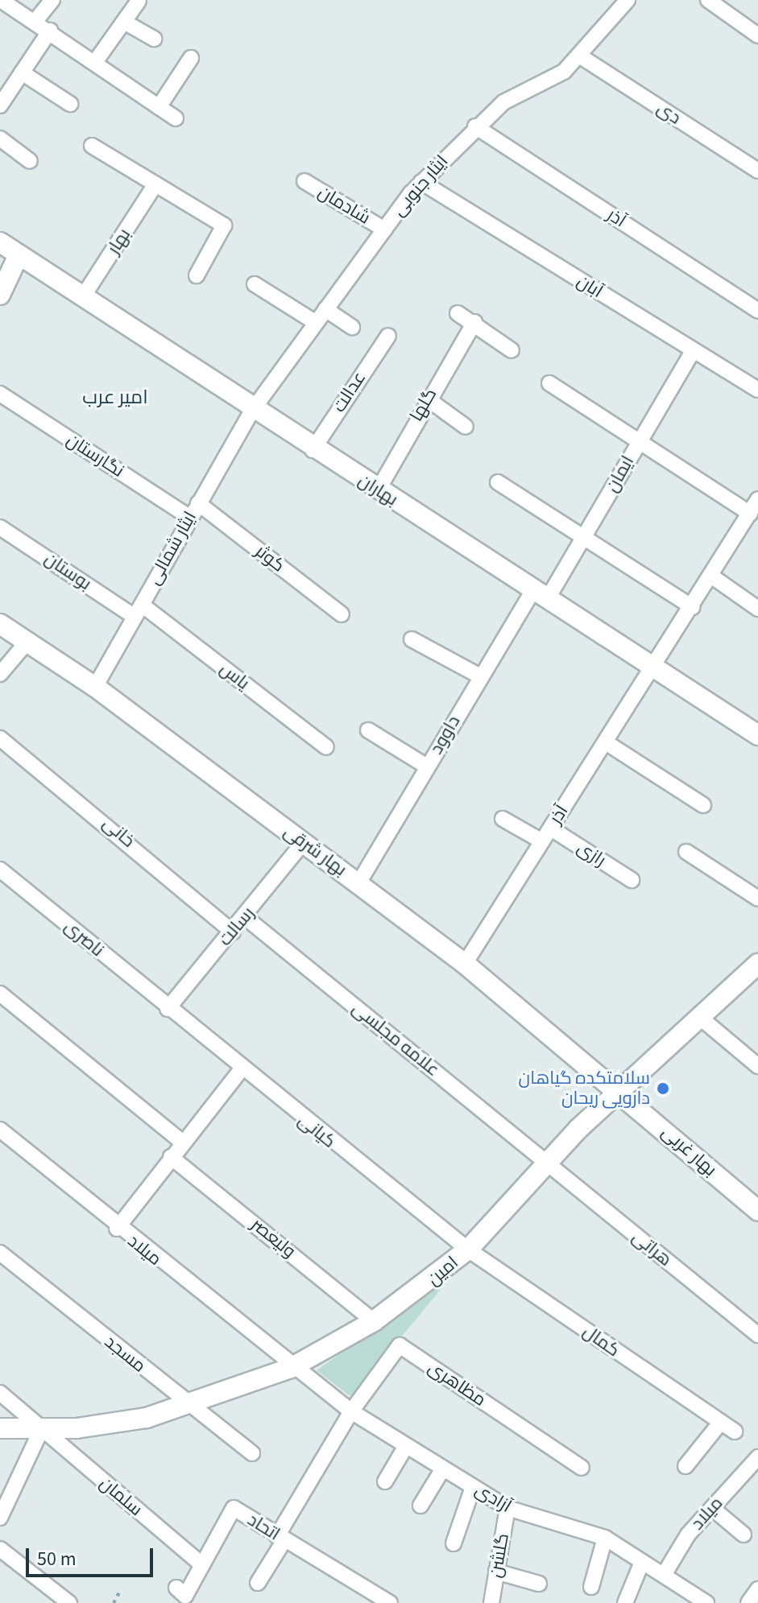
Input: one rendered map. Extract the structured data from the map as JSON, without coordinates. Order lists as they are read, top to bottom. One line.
{"streets":{"street":["دی","ایثار جنوبی","شادمان","آذر","بهار","آبان","عدالت","گلها","نگارستان","ایمان","بهاران","ایثار شمالی","کوثر","بوستان","یاس","داوود","خانی","بهار شرقی","رازی","رسالت","ناصری","علامه مجلسی","کیانی","بهار غربی","ولیعصر","هراتی","میلاد","امین","کمال","مسجد","مظاهری","سلمان","آزادی","اتحاد","گلشن"]},"crossings":[["دی","ایثار جنوبی"],["ایثار جنوبی","شادمان"],["ایثار جنوبی","آذر"],["ایثار جنوبی","آبان"],["ایثار جنوبی","بهاران"],["ایثار جنوبی","ایثار شمالی"],["آذر","بهاران"],["آذر","بهار شرقی"],["آذر","رازی"],["بهار","بهاران"],["آبان","ایمان"],["عدالت","بهاران"],["گلها","بهاران"],["نگارستان","ایثار شمالی"],["ایمان","بهاران"],["ایمان","داوود"],["بهاران","ایثار شمالی"],["بهاران","داوود"],["ایثار شمالی","کوثر"],["ایثار شمالی","بوستان"],["ایثار شمالی","یاس"],["ایثار شمالی","بهار شرقی"],["بوستان","یاس"],["داوود","بهار شرقی"],["خانی","رسالت"],["بهار شرقی","رسالت"],["بهار شرقی","بهار غربی"],["بهار شرقی","امین"],["رسالت","ناصری"],["رسالت","علامه مجلسی"],["رسالت","کیانی"],["ناصری","کیانی"],["علامه مجلسی","هراتی"],["علامه مجلسی","امین"],["کیانی","امین"],["کیانی","کمال"],["بهار غربی","امین"],["ولیعصر","امین"],["هراتی","امین"],["میلاد","امین"],["میلاد","آزادی"],["امین","کمال"],["امین","مسجد"],["امین","سلمان"],["امین","آزادی"],["مظاهری","آزادی"],["سلمان","اتحاد"],["آزادی","گلشن"]],"districts":["امیر عرب"],"places":["سلامتکده گیاهان دارویی ریحان"],"scale_bar":"50 m"}
